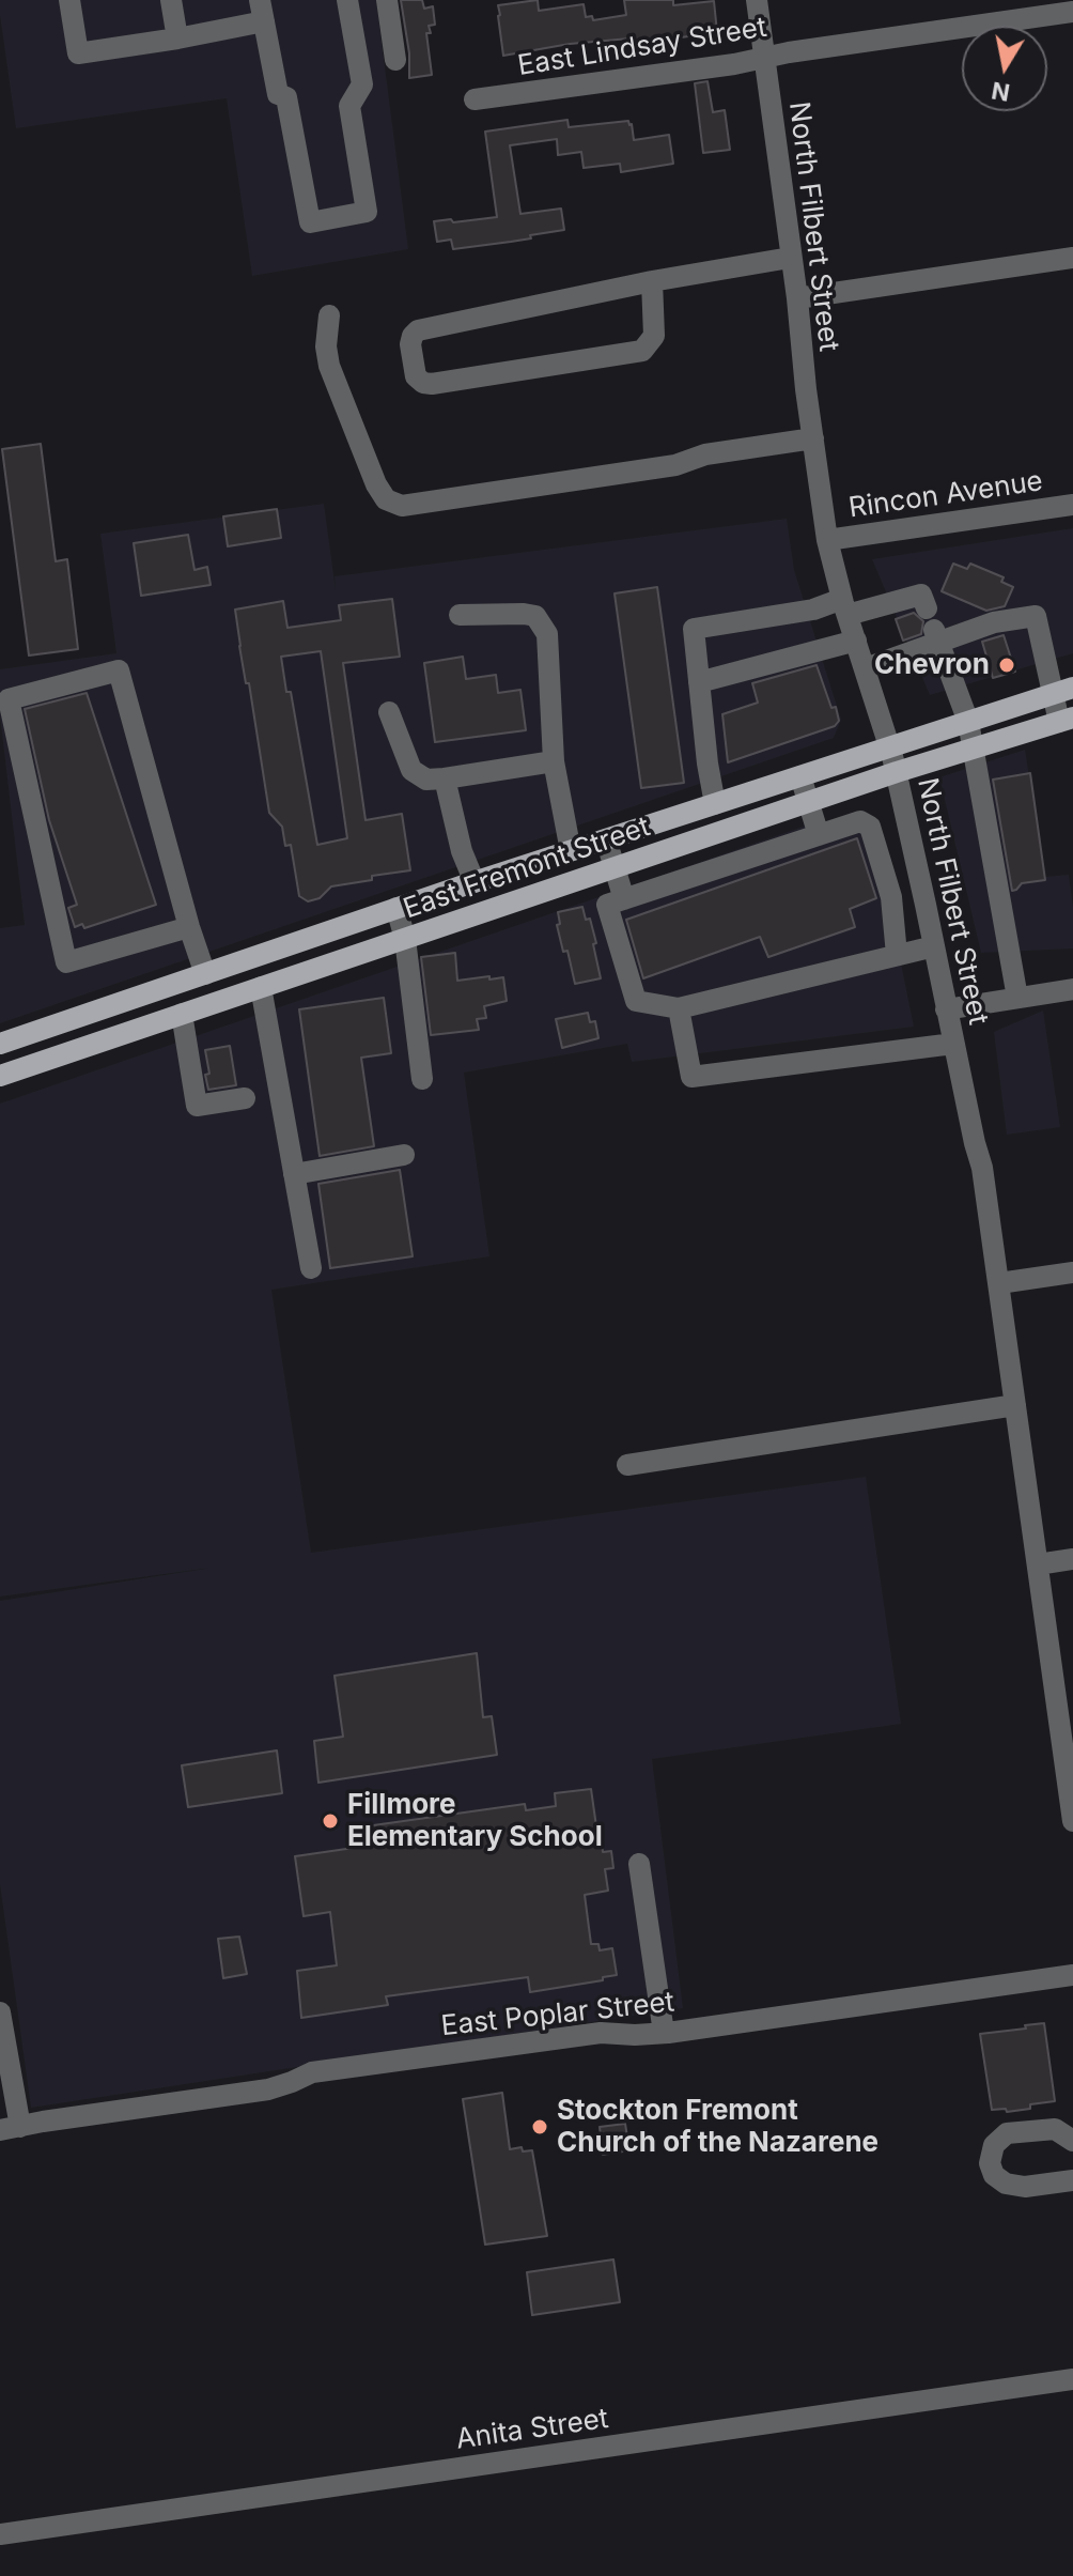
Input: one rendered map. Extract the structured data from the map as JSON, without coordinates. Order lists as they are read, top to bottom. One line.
{"streets":{"main road":["East Fremont Street"],"street":["East Lindsay Street","North Filbert Street","Rincon Avenue","East Poplar Street","Anita Street"]},"crossings":[["East Lindsay Street","North Filbert Street"],["North Filbert Street","Rincon Avenue"],["North Filbert Street","East Fremont Street"]],"places":["Chevron","Fillmore Elementary School","Stockton Fremont Church of the Nazarene"],"north":"bottom"}
